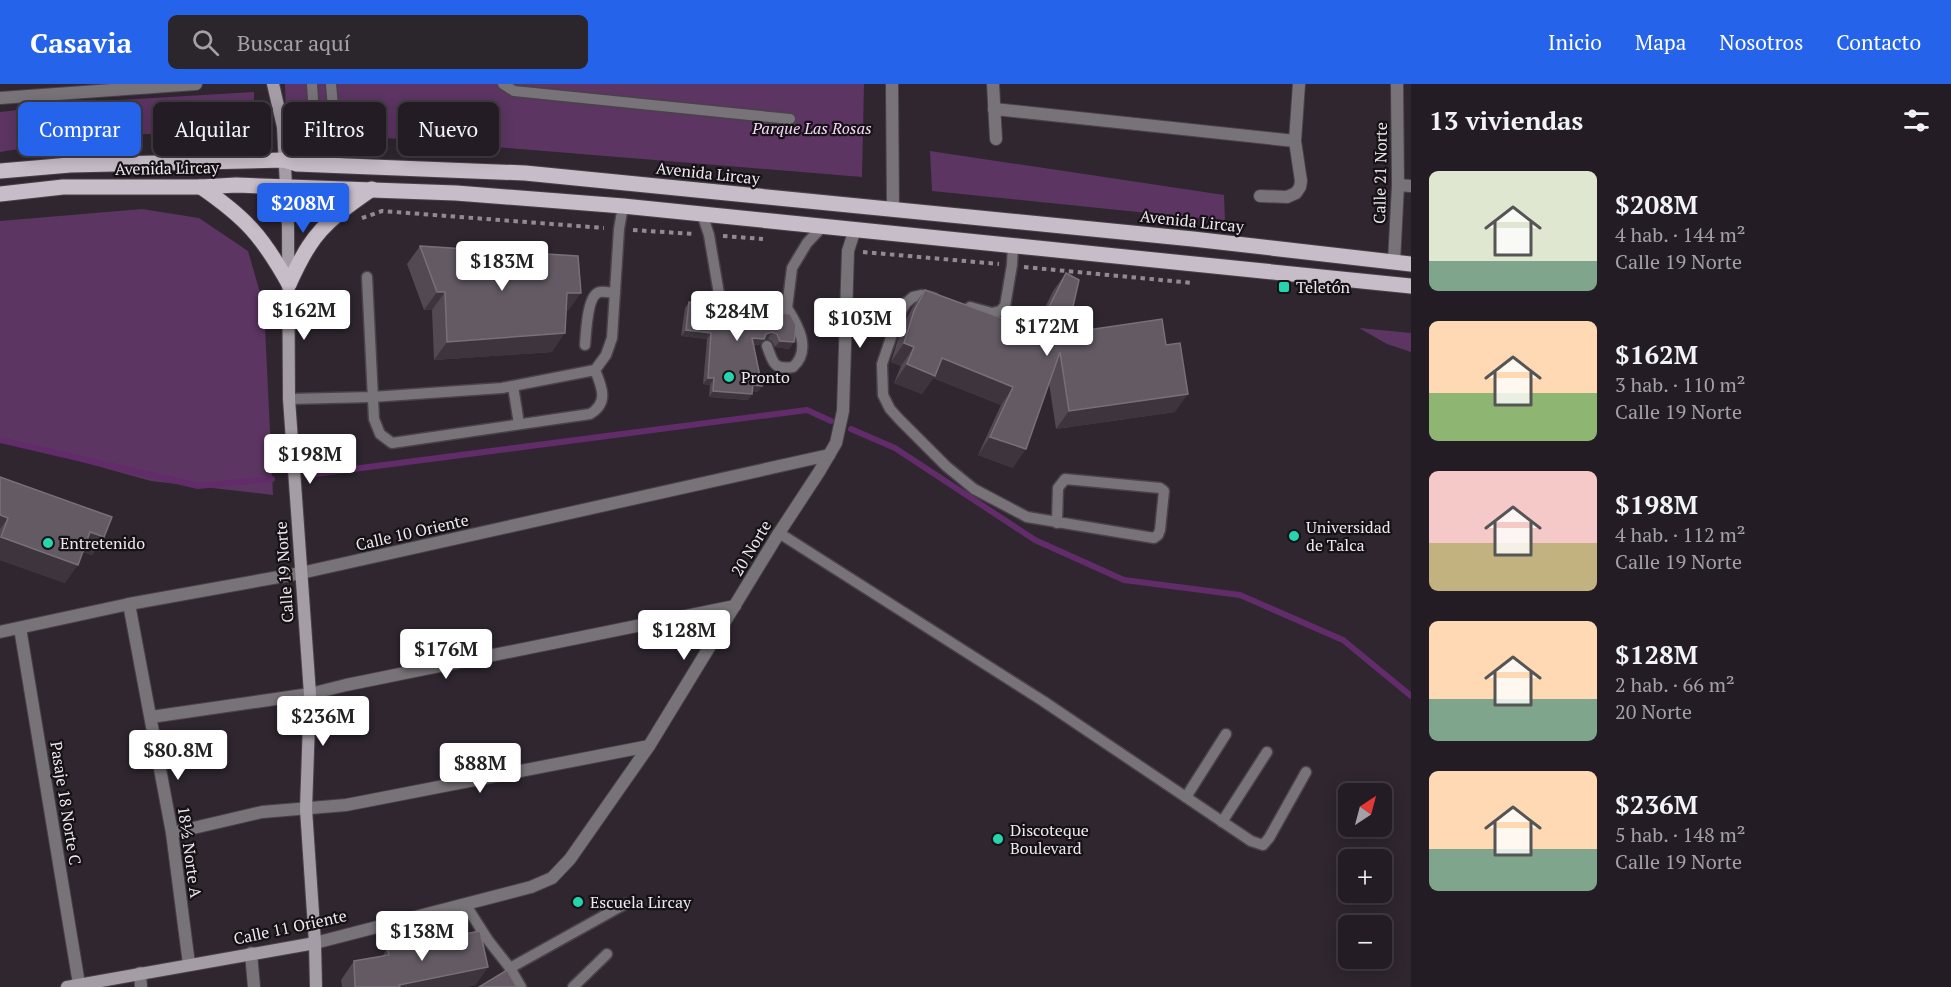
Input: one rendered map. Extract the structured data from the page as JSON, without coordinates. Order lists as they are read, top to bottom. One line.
{"streets":{"main road":["Avenida Lircay","Calle 19 Norte","Calle 11 Oriente"],"street":["Calle 21 Norte","Calle 10 Oriente","20 Norte","Pasaje 18 Norte C","18½ Norte A"]},"crossings":[["Avenida Lircay","Calle 21 Norte"],["Avenida Lircay","20 Norte"],["Avenida Lircay","Calle 19 Norte"],["Calle 10 Oriente","20 Norte"],["Calle 10 Oriente","Calle 19 Norte"],["Calle 10 Oriente","Pasaje 18 Norte C"],["Calle 10 Oriente","18½ Norte A"],["20 Norte","Calle 11 Oriente"],["Calle 19 Norte","Calle 11 Oriente"],["Pasaje 18 Norte C","Calle 11 Oriente"],["18½ Norte A","Calle 11 Oriente"]],"parks":["Parque Las Rosas"],"places":{"transit":["Teletón"],"other":["Pronto","Universidad de Talca","Entretenido","Discoteque Boulevard","Escuela Lircay"]},"north":"top right","page":{"header":"Casavia","search":"Buscar aquí","nav":["Inicio","Mapa","Nosotros","Contacto"],"heading":"13 viviendas","chip":["Comprar","Alquilar","Filtros","Nuevo"],"list":[{"name":"$208M","note":"4 hab. · 144 m² · Calle 19 Norte"},{"name":"$162M","note":"3 hab. · 110 m² · Calle 19 Norte"},{"name":"$198M","note":"4 hab. · 112 m² · Calle 19 Norte"},{"name":"$128M","note":"2 hab. · 66 m² · 20 Norte"},{"name":"$236M","note":"5 hab. · 148 m² · Calle 19 Norte"}],"price":["$208M","$183M","$162M","$284M","$103M","$172M","$198M","$128M","$176M","$236M","$80.8M","$88M","$138M"],"map_buttons":["+","−"]}}
